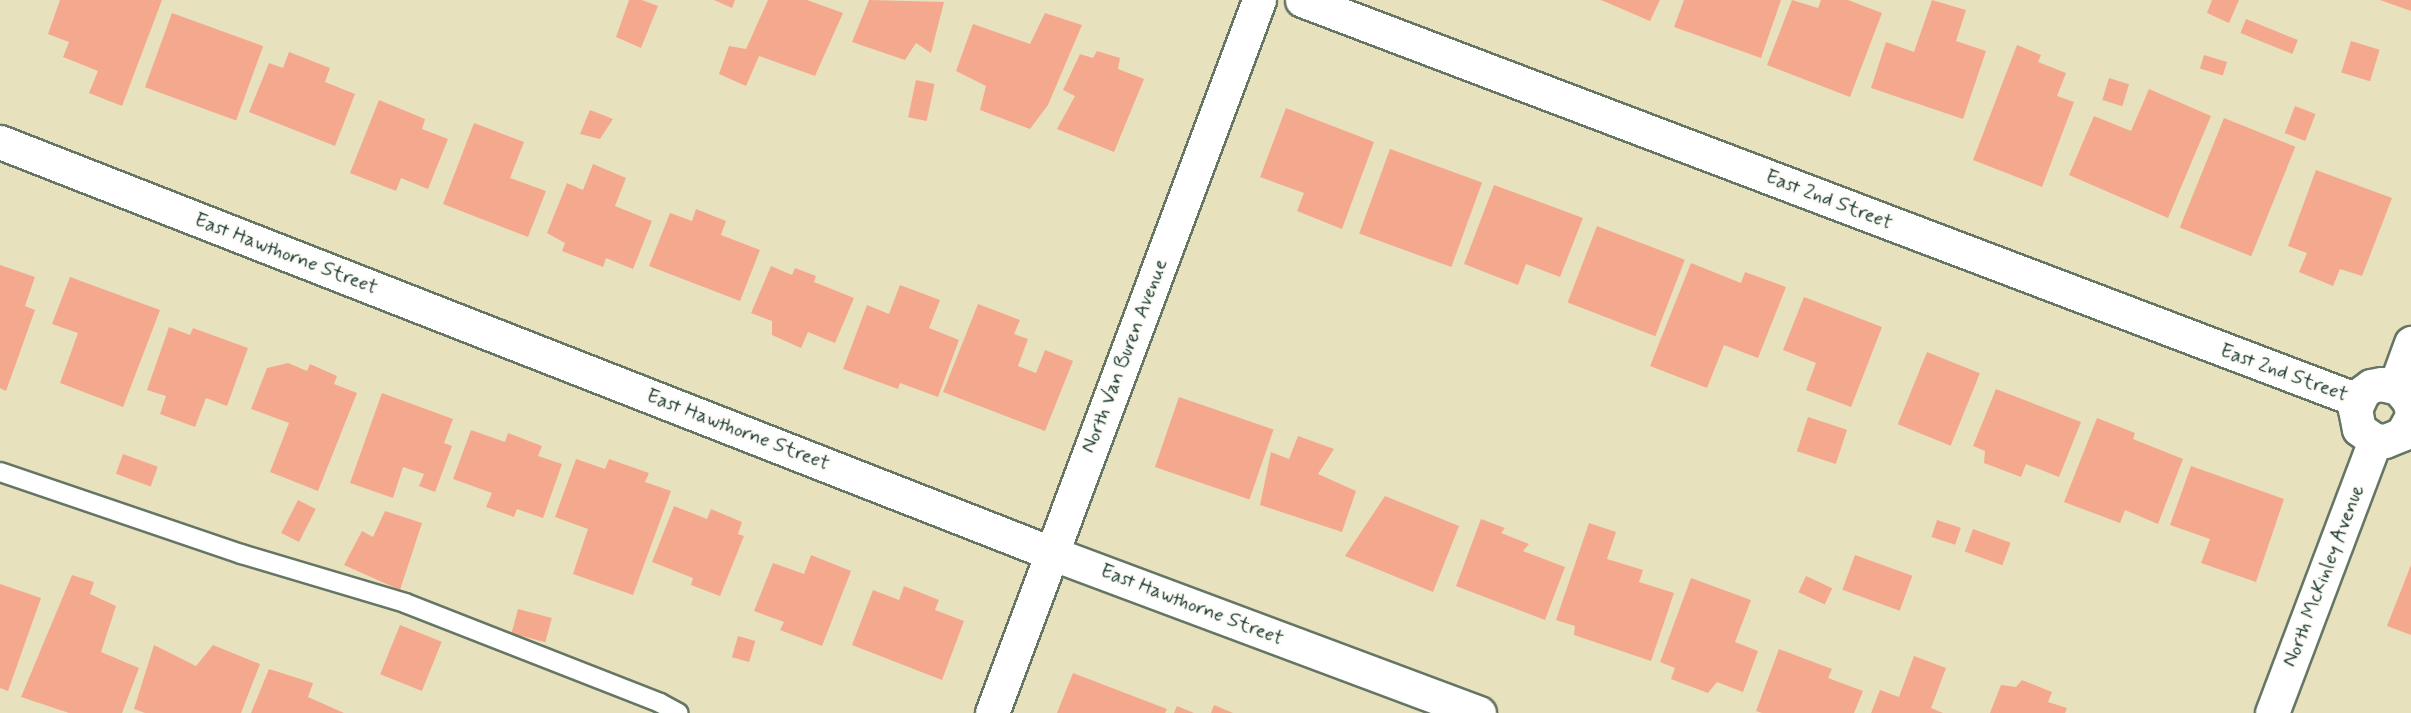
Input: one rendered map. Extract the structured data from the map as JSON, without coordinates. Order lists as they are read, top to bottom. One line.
{"streets":{"street":["East 2nd Street","East Hawthorne Street","North Van Buren Avenue","North McKinley Avenue"]},"crossings":[["East 2nd Street","North McKinley Avenue"],["East Hawthorne Street","North Van Buren Avenue"]]}
